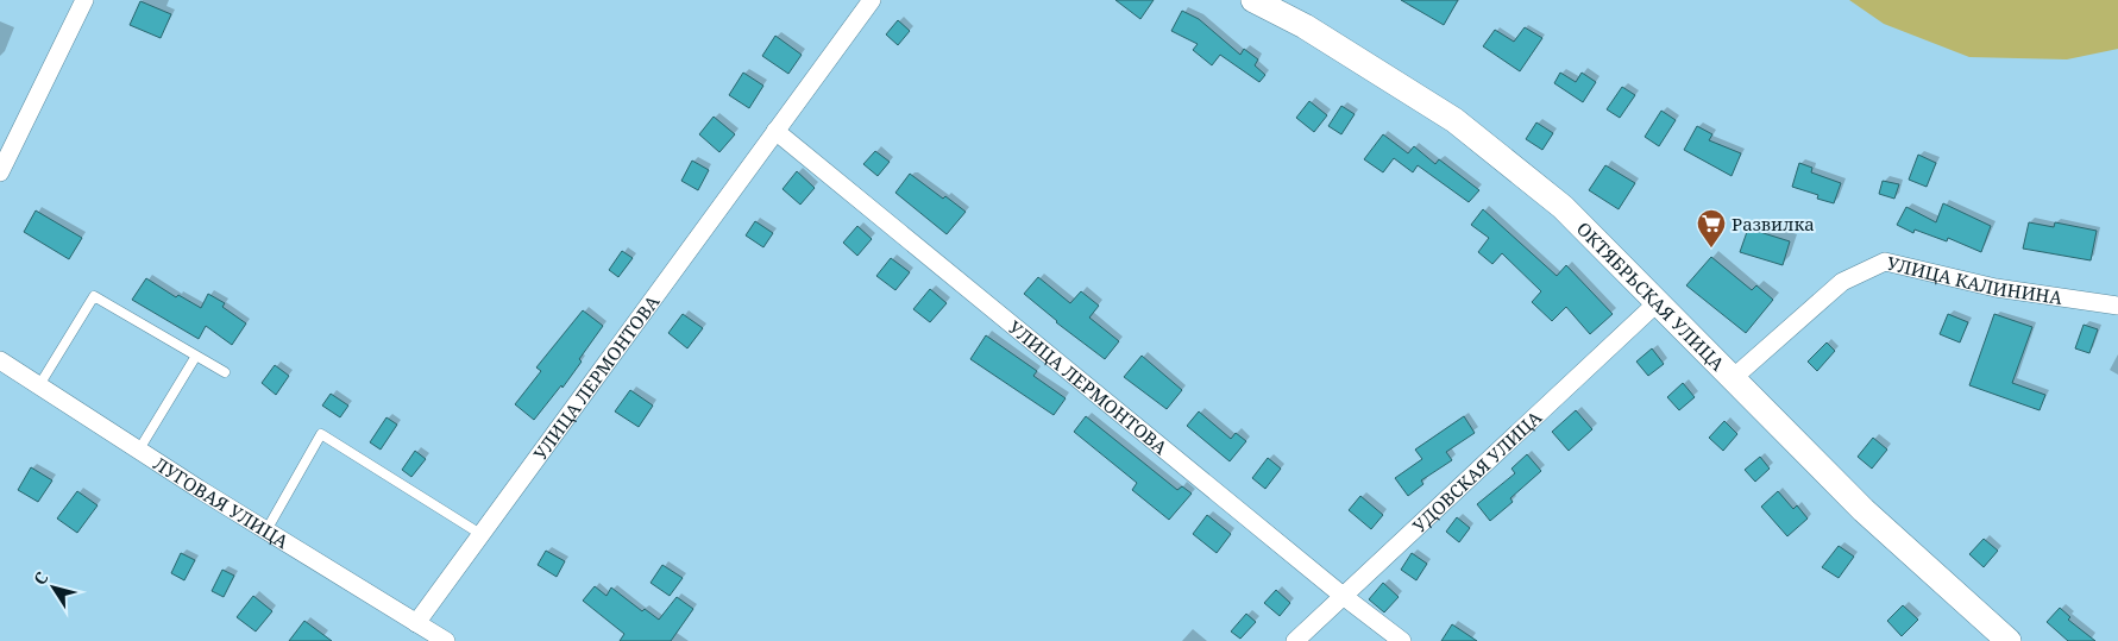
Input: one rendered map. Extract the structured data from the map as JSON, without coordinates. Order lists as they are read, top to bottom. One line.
{"streets":{"street":["УЛИЦА КАЛИНИНА","ОКТЯБРЬСКАЯ УЛИЦА","УЛИЦА ЛЕРМОНТОВА","УДОВСКАЯ УЛИЦА","ЛУГОВАЯ УЛИЦА"]},"crossings":[["УЛИЦА КАЛИНИНА","ОКТЯБРЬСКАЯ УЛИЦА"],["ОКТЯБРЬСКАЯ УЛИЦА","УДОВСКАЯ УЛИЦА"],["УЛИЦА ЛЕРМОНТОВА","УДОВСКАЯ УЛИЦА"],["УЛИЦА ЛЕРМОНТОВА","ЛУГОВАЯ УЛИЦА"]],"places":{"supermarket":["Развилка"]},"north":"top left"}
